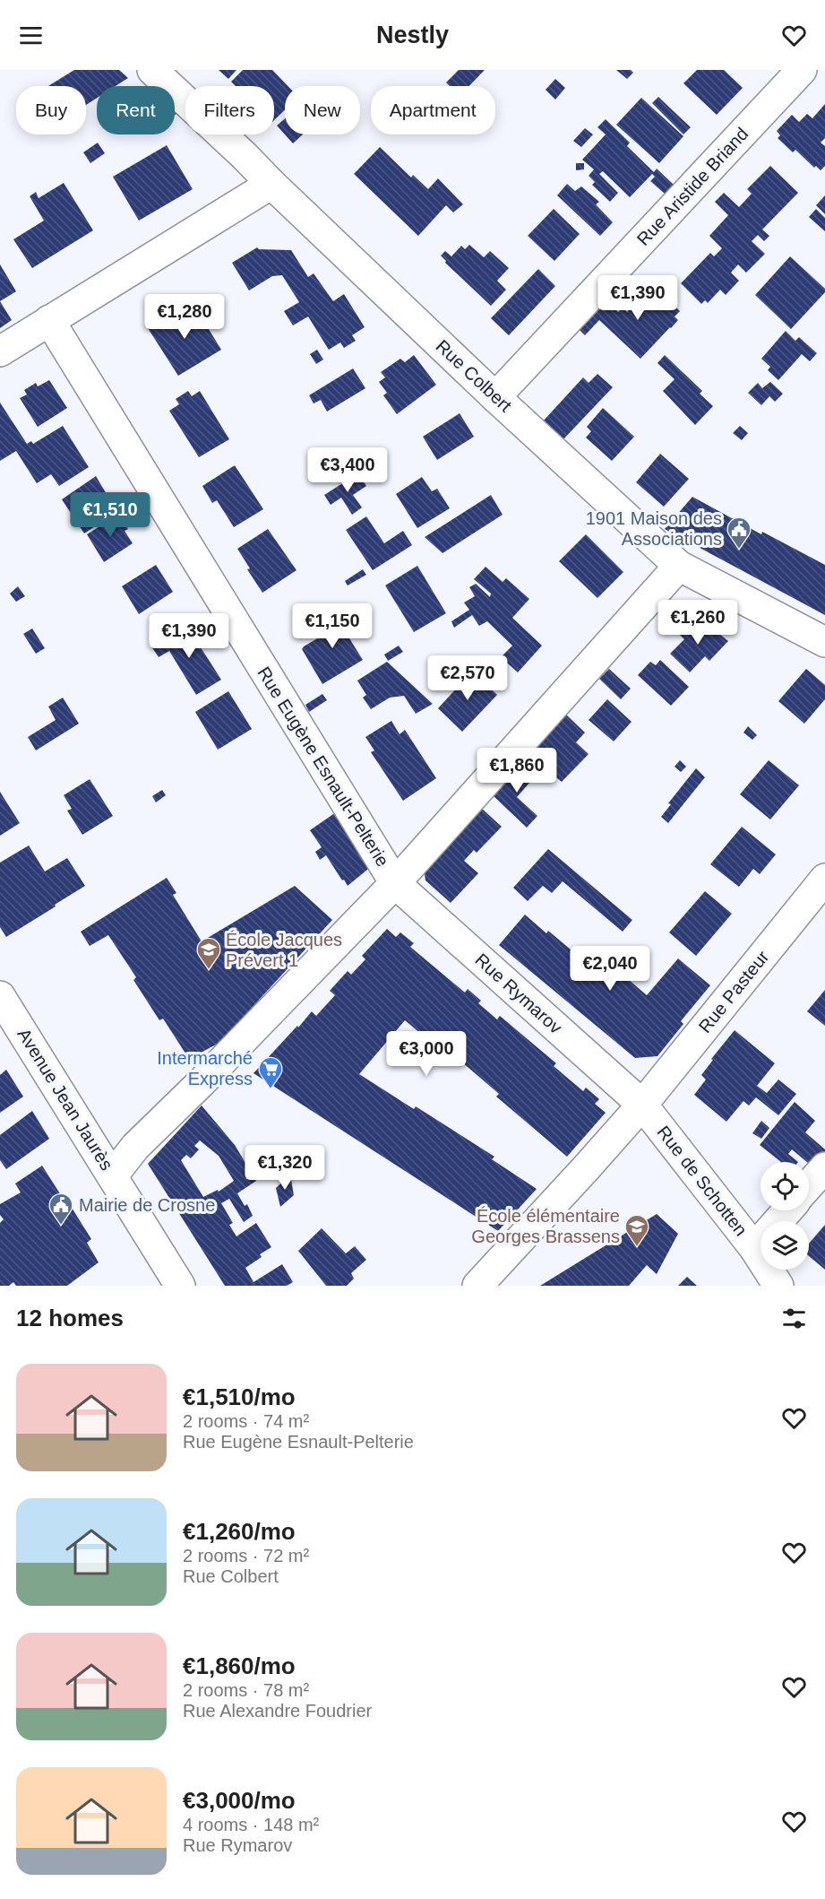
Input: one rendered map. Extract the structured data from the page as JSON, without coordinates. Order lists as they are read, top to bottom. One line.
{"streets":{"street":["Rue Aristide Briand","Rue Colbert","Rue Eugène Esnault-Pelterie","Rue Pasteur","Rue Rymarov","Avenue Jean Jaurès","Rue de Schotten"]},"crossings":[["Rue Aristide Briand","Rue Colbert"],["Rue Eugène Esnault-Pelterie","Rue Rymarov"],["Rue Pasteur","Rue Rymarov"],["Rue Pasteur","Rue de Schotten"],["Rue Rymarov","Rue de Schotten"]],"places":{"public building":["1901 Maison des Associations","Mairie de Crosne"],"school or university":["École Jacques Prévert 1","École élémentaire Georges Brassens"],"supermarket":["Intermarché Express"]},"page":{"header":"Nestly","chip":["Buy","Rent","Filters","New","Apartment"],"price":["€1,390","€1,280","€3,400","€1,510","€1,260","€1,150","€1,390","€2,570","€1,860","€2,040","€3,000","€1,320"],"heading":"12 homes","list":[{"name":"€1,510/mo","note":"2 rooms · 74 m² · Rue Eugène Esnault-Pelterie"},{"name":"€1,260/mo","note":"2 rooms · 72 m² · Rue Colbert"},{"name":"€1,860/mo","note":"2 rooms · 78 m² · Rue Alexandre Foudrier"},{"name":"€3,000/mo","note":"4 rooms · 148 m² · Rue Rymarov"}]}}
